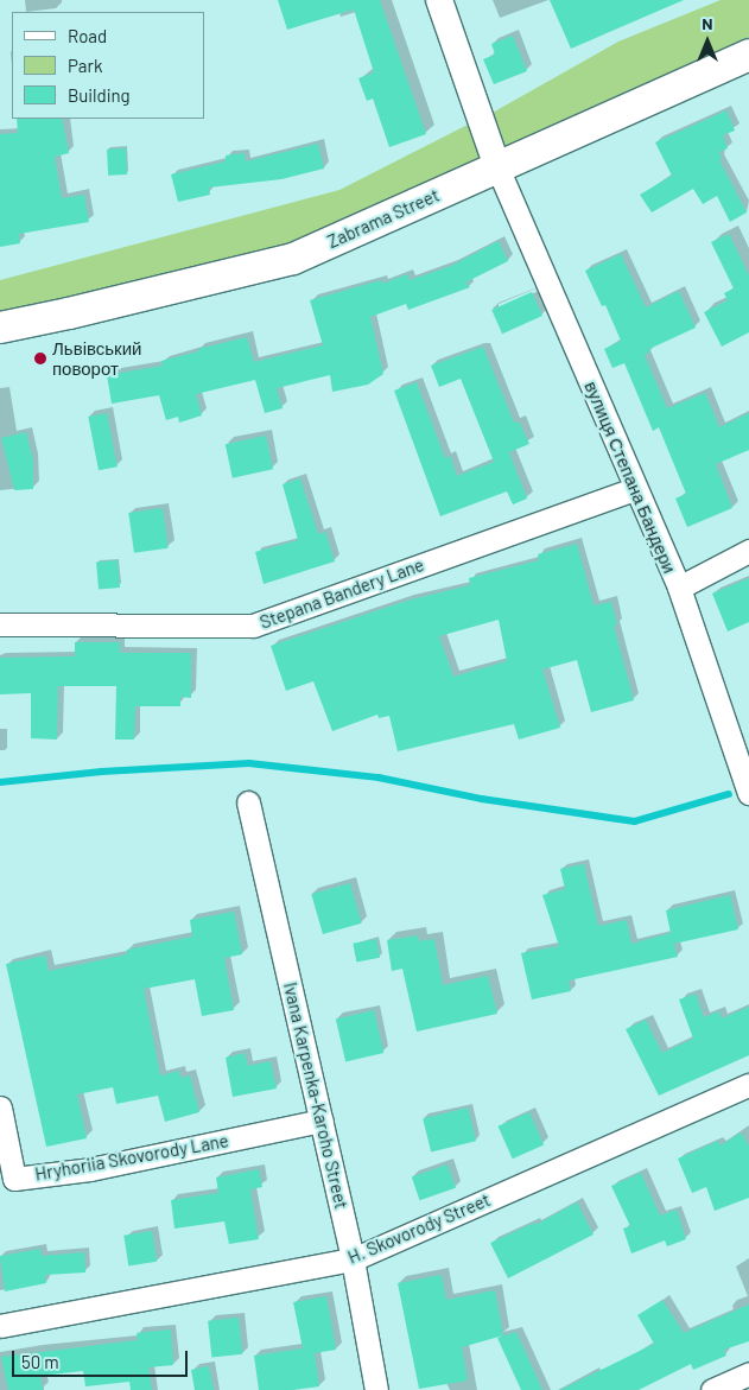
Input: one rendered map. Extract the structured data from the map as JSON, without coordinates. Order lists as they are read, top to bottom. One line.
{"streets":{"main road":["Zabrama Street"],"street":["вулиця Степана Бандери","Stepana Bandery Lane","Ivana Karpenka-Karoho Street","Hryhoriia Skovorody Lane","H. Skovorody Street"]},"crossings":[["Zabrama Street","вулиця Степана Бандери"],["вулиця Степана Бандери","Stepana Bandery Lane"],["Ivana Karpenka-Karoho Street","Hryhoriia Skovorody Lane"],["Ivana Karpenka-Karoho Street","H. Skovorody Street"]],"places":["Львівський поворот"],"legend":["Road","Park","Building"],"scale_bar":"50 m","north":"top"}
